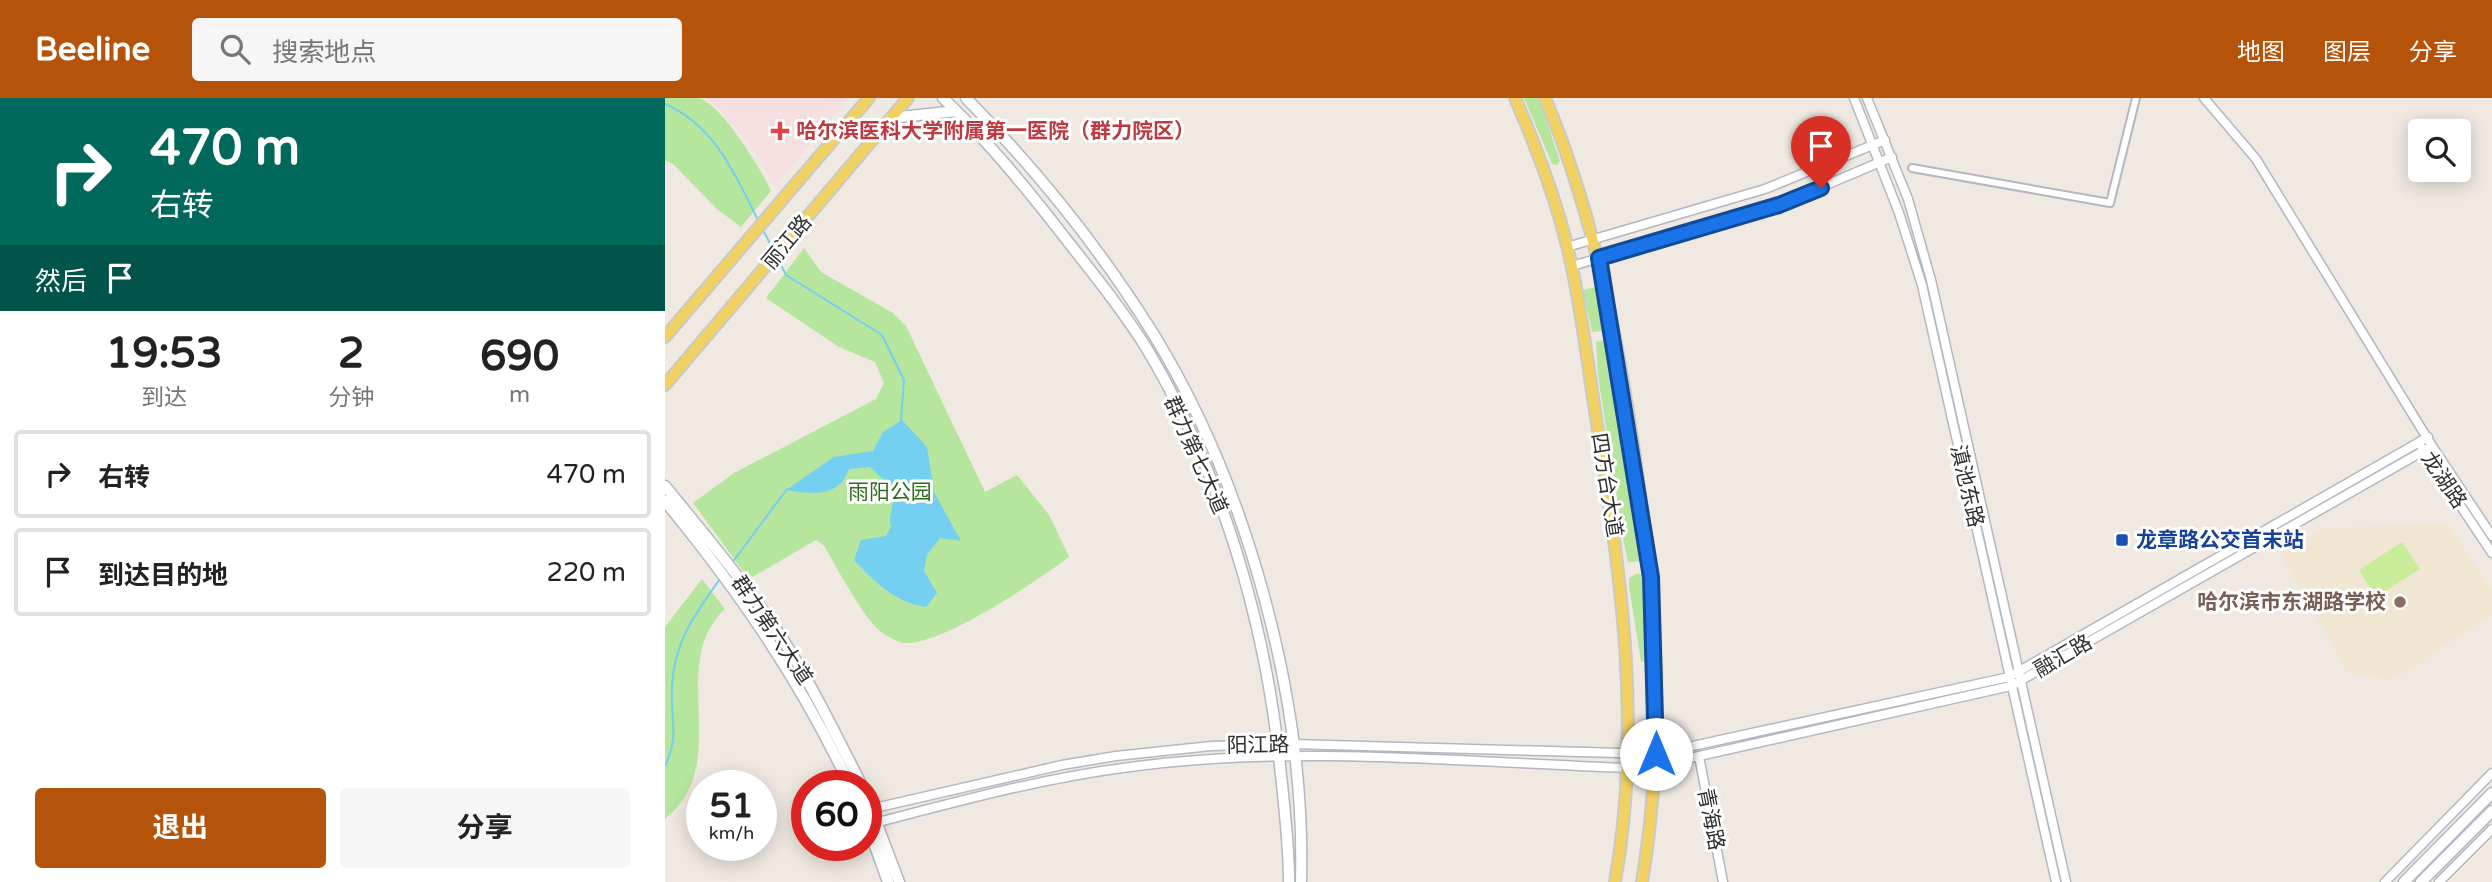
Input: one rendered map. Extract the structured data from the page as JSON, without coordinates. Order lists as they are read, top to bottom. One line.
{"streets":{"main road":["丽江路","群力第七大道","四方台大道","群力第六大道"],"street":["龙湖路","滇池东路","融汇路","阳江路","青海路"]},"crossings":[["群力第七大道","阳江路"],["龙湖路","融汇路"],["四方台大道","融汇路"],["四方台大道","阳江路"],["滇池东路","融汇路"],["融汇路","阳江路"],["融汇路","青海路"]],"parks":["雨阳公园"],"places":{"health":["哈尔滨医科大学附属第一医院（群力院区）"],"transit":["龙章路公交首末站"],"other":["哈尔滨市东湖路学校"]},"page":{"header":"Beeline","search":"搜索地点","nav":["地图","图层","分享"],"turn":["470 m","右转"],"then":"然后","eta":["19:53","到达","2","分钟","690","m"],"list":[{"name":"右转","value":"470 m"},{"name":"到达目的地","value":"220 m"}],"speed":"51 km/h","limit":"60","buttons":["退出","分享"]}}
